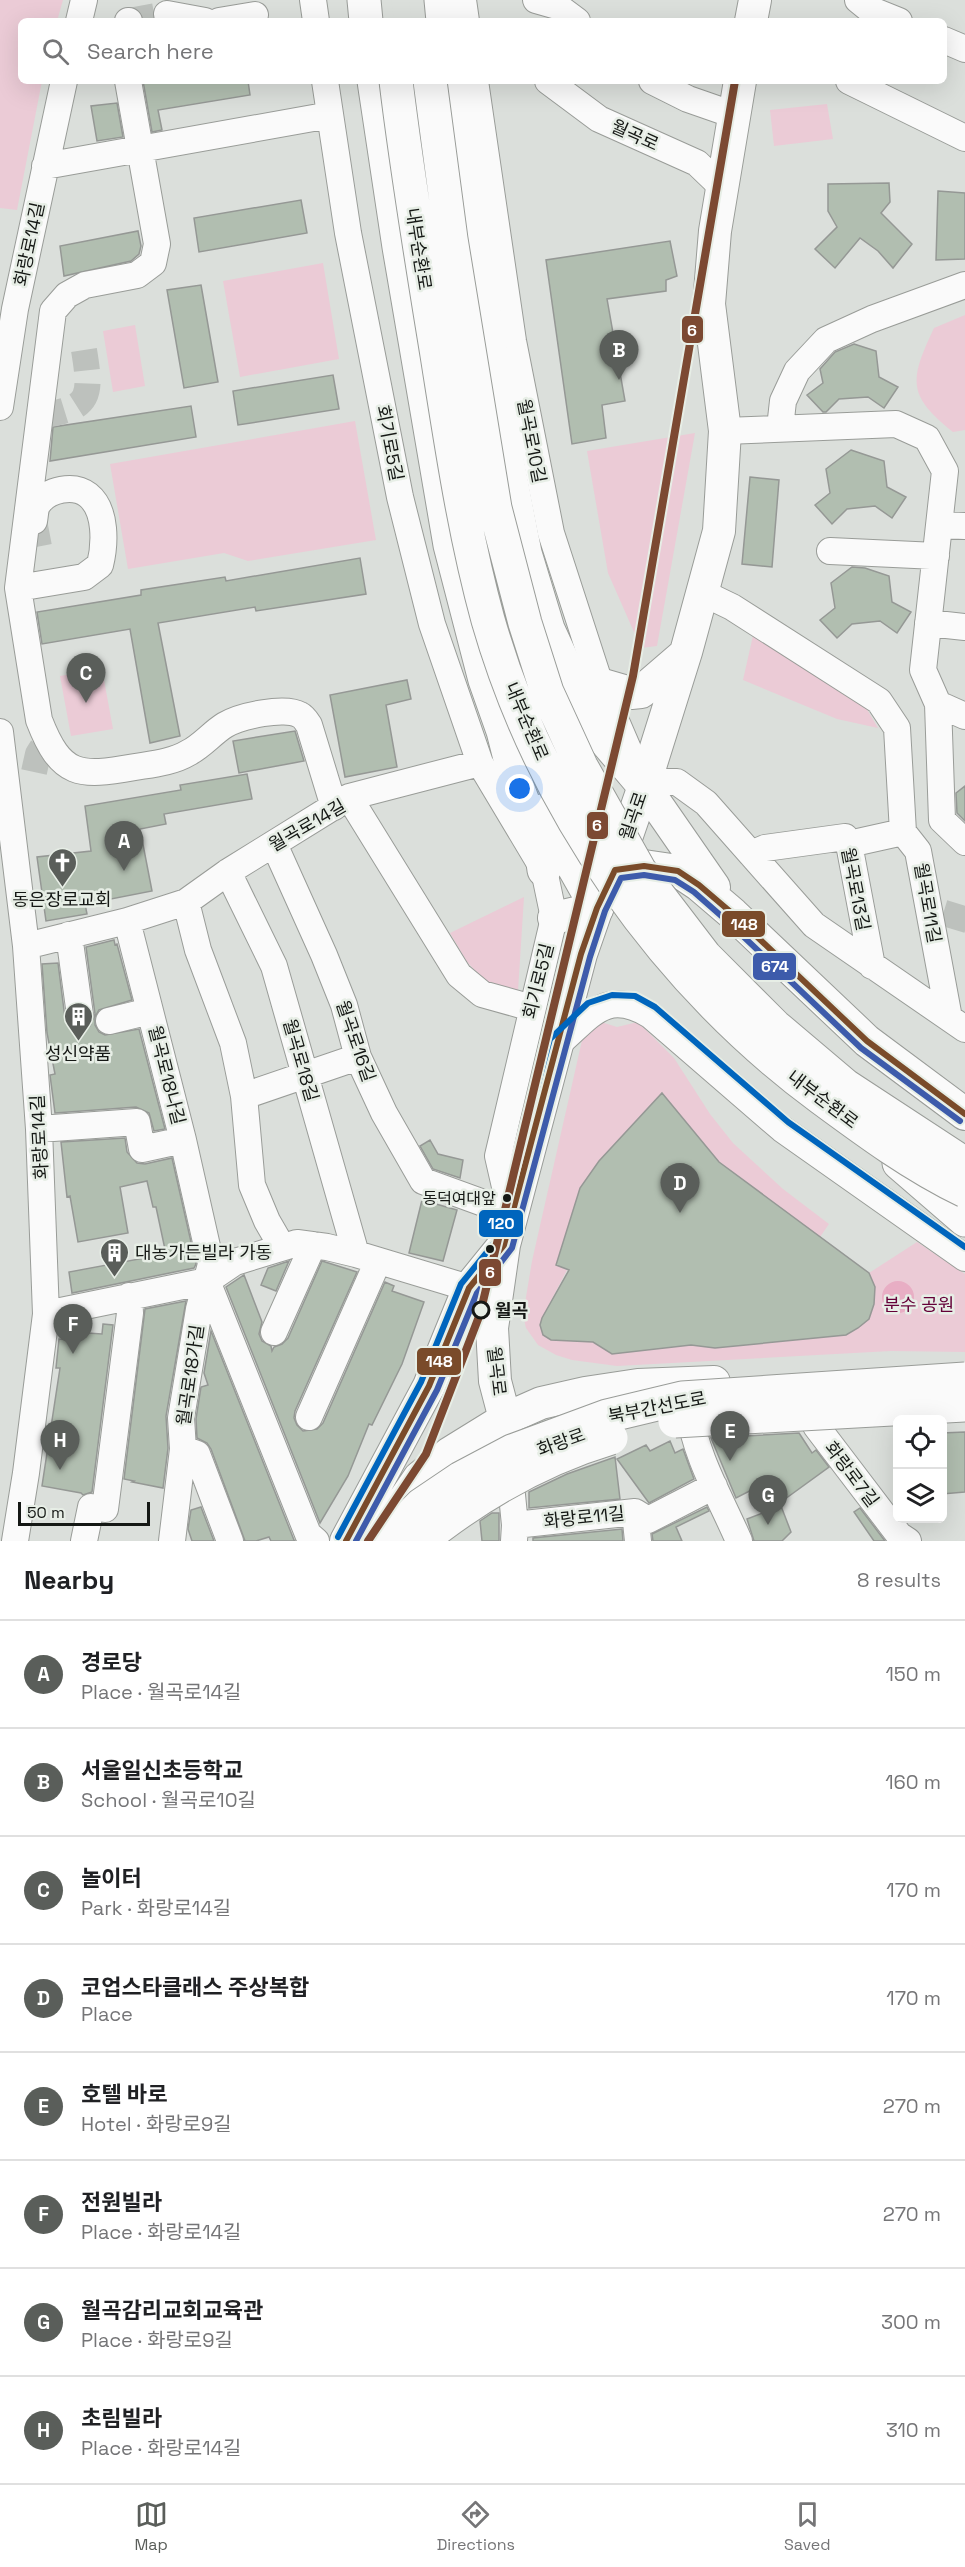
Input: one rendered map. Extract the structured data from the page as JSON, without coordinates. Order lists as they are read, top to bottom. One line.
{"streets":{"highway":["내부순환로","북부간선도로"],"main road":["월곡로","화랑로"],"street":["화랑로14길","월곡로10길","회기로5길","월곡로14길","월곡로13길","월곡로11길","월곡로16길","월곡로18길","월곡로18나길","월곡로18가길","화랑로7길","화랑로11길"]},"crossings":[["월곡로","월곡로10길"],["월곡로","회기로5길"],["월곡로","월곡로13길"],["월곡로","월곡로16길"],["월곡로","화랑로"],["월곡로","화랑로11길"],["화랑로14길","월곡로14길"],["화랑로14길","월곡로18나길"],["월곡로10길","월곡로13길"],["회기로5길","월곡로14길"],["회기로5길","월곡로16길"],["월곡로14길","월곡로16길"],["월곡로14길","월곡로18길"],["월곡로14길","월곡로18나길"],["월곡로13길","월곡로11길"],["월곡로18나길","월곡로18가길"],["화랑로","화랑로7길"],["화랑로","화랑로11길"]],"parks":["분수 공원"],"places":{"church":["동은장로교회"],"building":["성신약품","대농가든빌라 가동"],"other":["동덕여대앞","월곡"]},"lines":["transit line 6","transit line 148","transit line 674","transit line 120"],"scale_bar":"50 m","page":{"search":"Search here","pins":["B","C","A","D","F","E","H","G"],"scale":"50 m","heading":["Nearby","8 results"],"list":[{"mark":"A","name":"경로당","note":"Place · 월곡로14길","value":"150 m"},{"mark":"B","name":"서울일신초등학교","note":"School · 월곡로10길","value":"160 m"},{"mark":"C","name":"놀이터","note":"Park · 화랑로14길","value":"170 m"},{"mark":"D","name":"코업스타클래스 주상복합","note":"Place","value":"170 m"},{"mark":"E","name":"호텔 바로","note":"Hotel · 화랑로9길","value":"270 m"},{"mark":"F","name":"전원빌라","note":"Place · 화랑로14길","value":"270 m"},{"mark":"G","name":"월곡감리교회교육관","note":"Place · 화랑로9길","value":"300 m"},{"mark":"H","name":"초림빌라","note":"Place · 화랑로14길","value":"310 m"}],"nav":["Map","Directions","Saved"]}}
